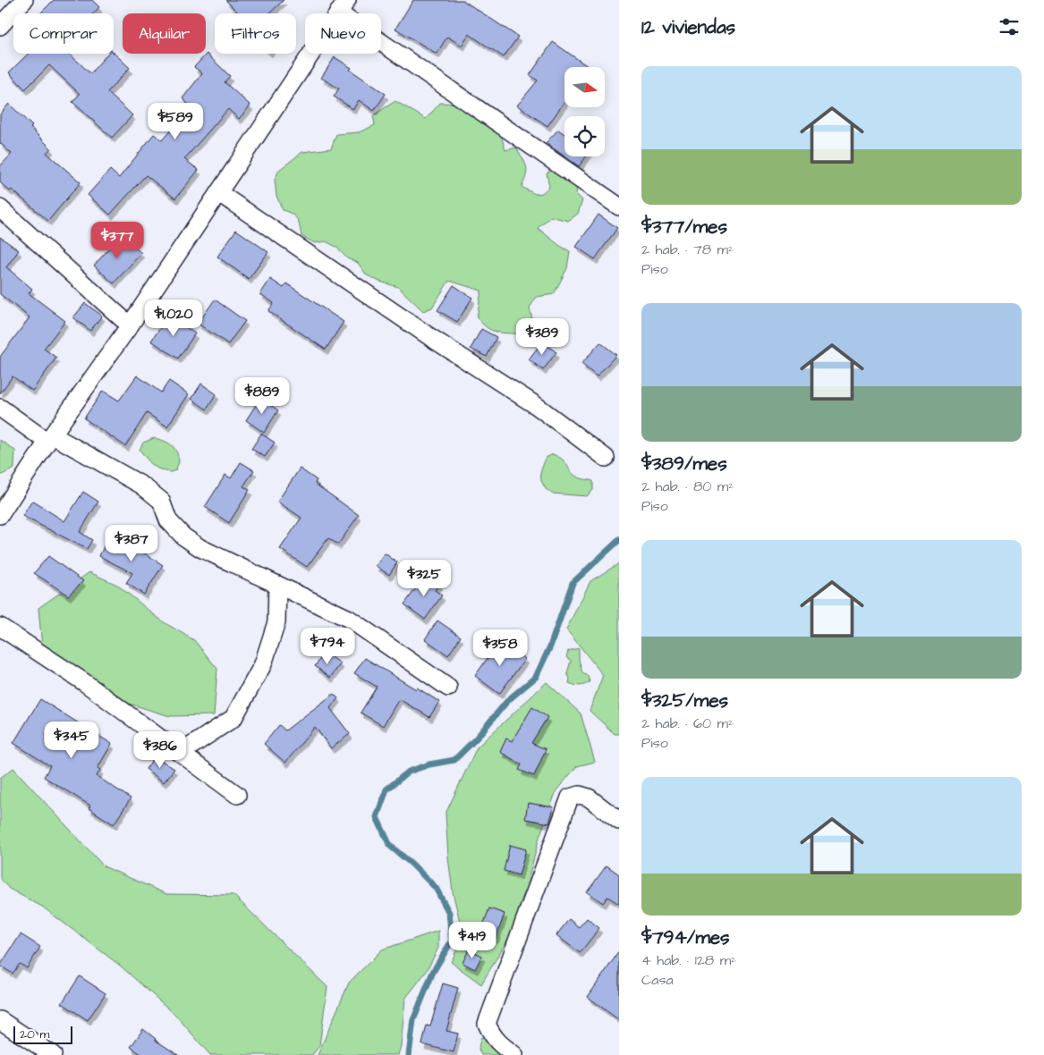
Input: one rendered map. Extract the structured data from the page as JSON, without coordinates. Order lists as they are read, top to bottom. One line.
{"scale_bar":"20 m","north":"right","page":{"heading":"12 viviendas","chip":["Comprar","Alquilar","Filtros","Nuevo"],"list":[{"name":"$377/mes","note":"2 hab. · 78 m² · Piso"},{"name":"$389/mes","note":"2 hab. · 80 m² · Piso"},{"name":"$325/mes","note":"2 hab. · 60 m² · Piso"},{"name":"$794/mes","note":"4 hab. · 128 m² · Casa"}],"price":["$589","$377","$1,020","$389","$889","$387","$325","$794","$358","$345","$386","$419"],"scale":"20 m"}}
